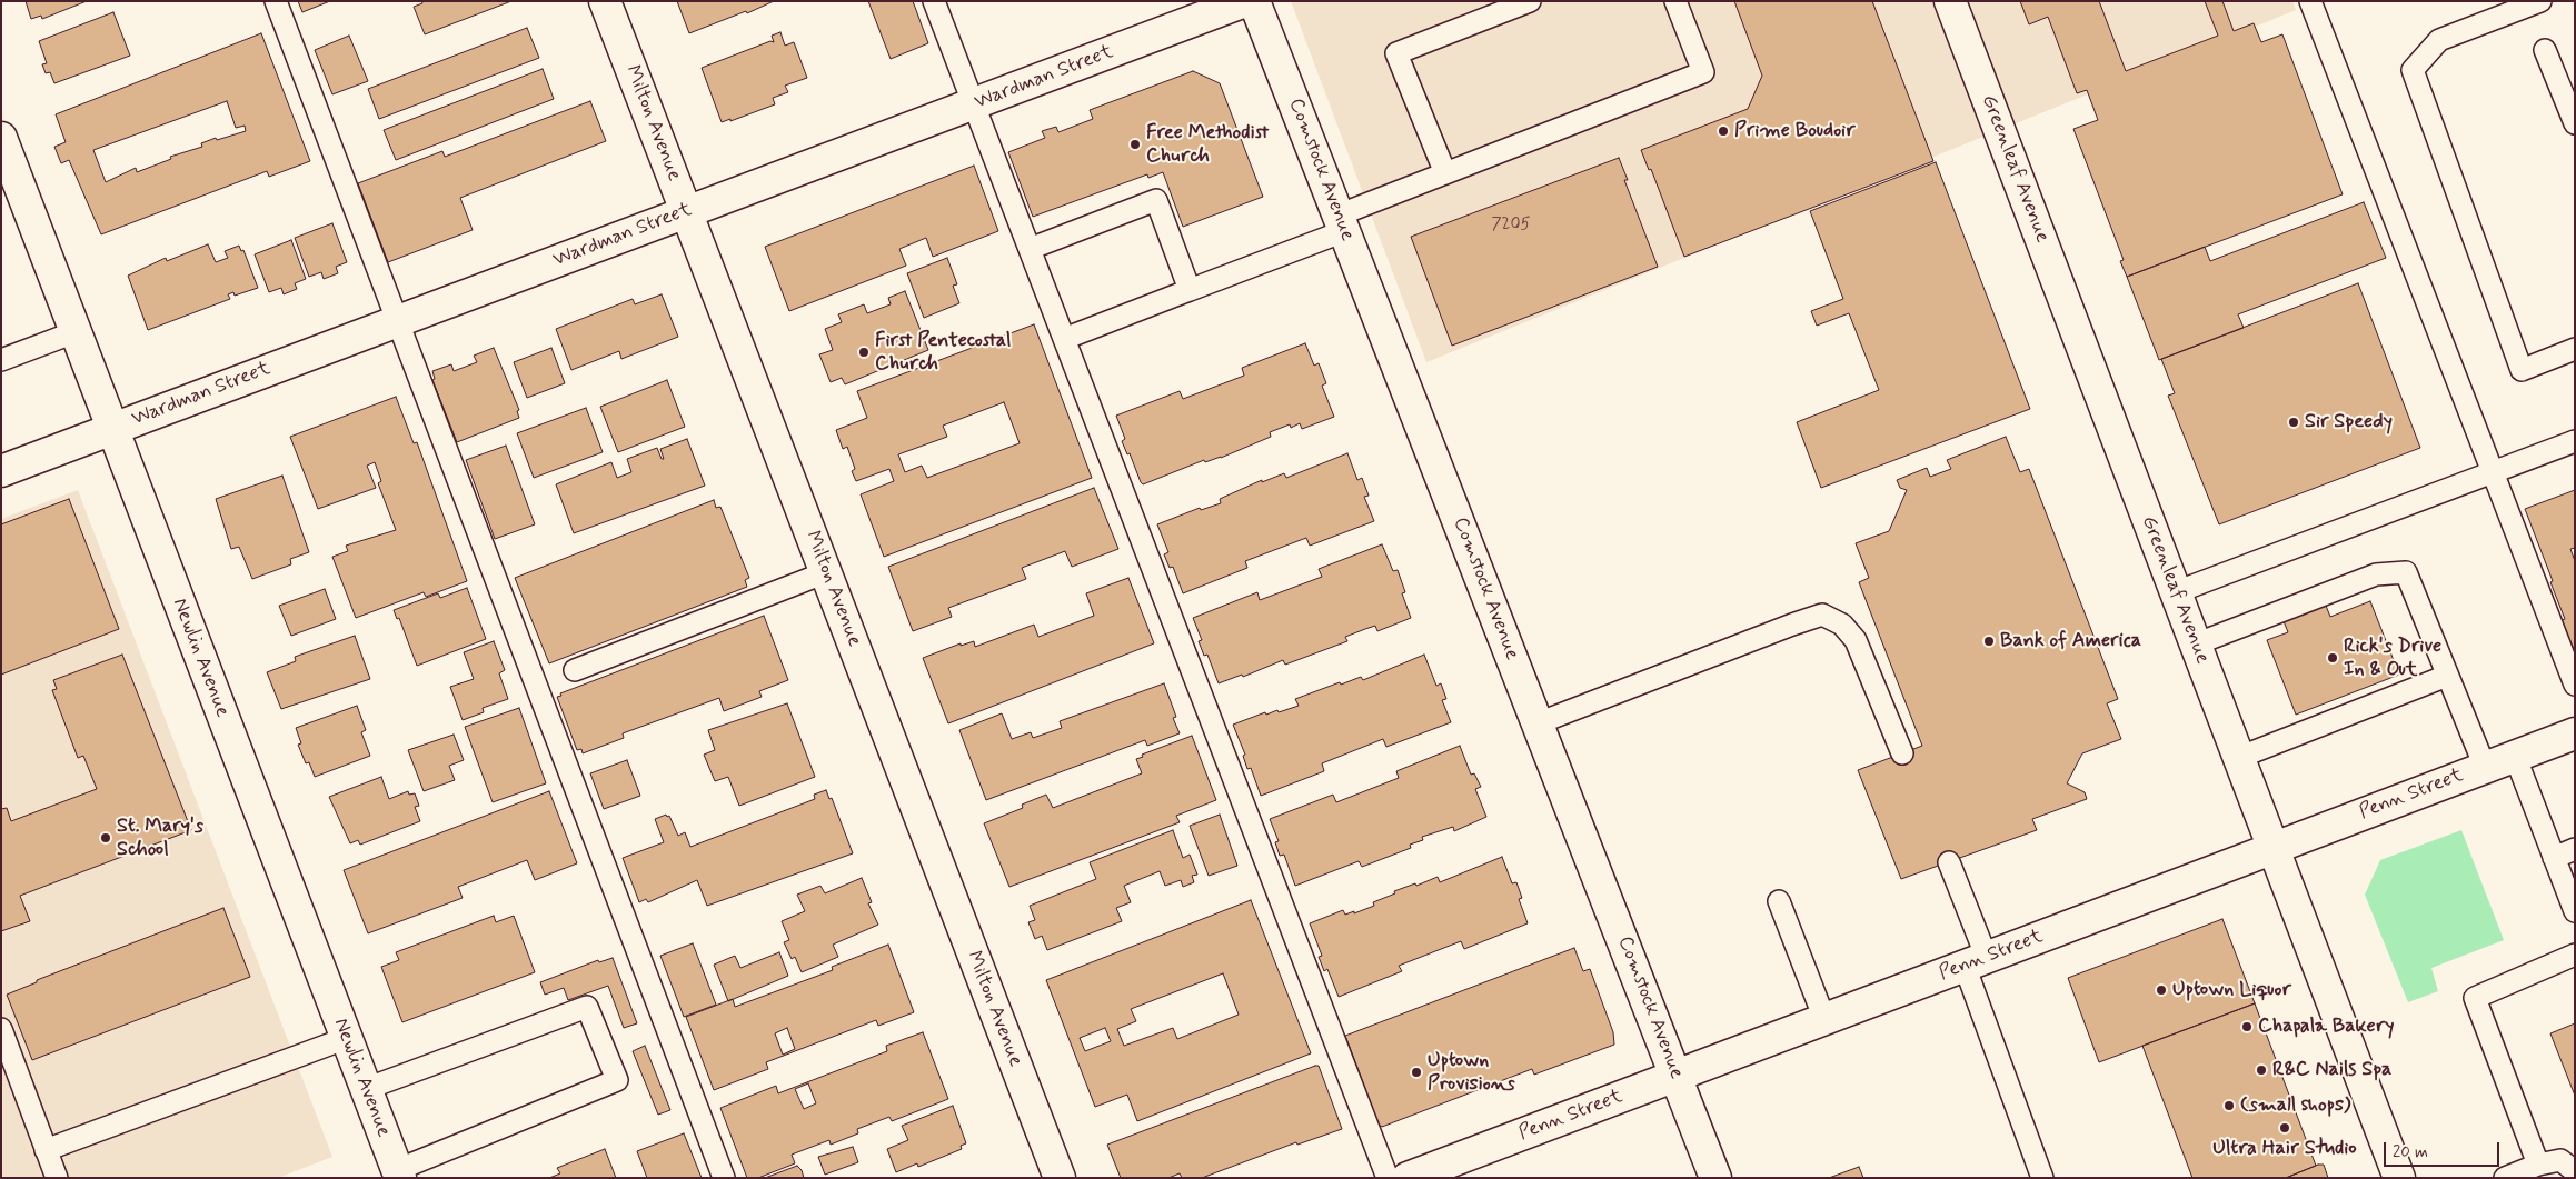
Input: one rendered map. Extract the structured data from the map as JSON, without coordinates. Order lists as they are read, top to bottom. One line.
{"streets":{"street":["Wardman Street","Milton Avenue","Greenleaf Avenue","Comstock Avenue","Newlin Avenue","Penn Street"]},"crossings":[["Wardman Street","Milton Avenue"],["Wardman Street","Newlin Avenue"],["Greenleaf Avenue","Penn Street"],["Comstock Avenue","Penn Street"]],"places":["Prime Boudoir","Free Methodist Church","First Pentecostal Church","Sir Speedy","Bank of America","Rick's Drive In & Out","St. Mary's School","Uptown Liquor","Chapala Bakery","R&C Nails Spa","Uptown Provisions","(small shops)","Ultra Hair Studio"],"house_numbers":["7205"],"scale_bar":"20 m"}
